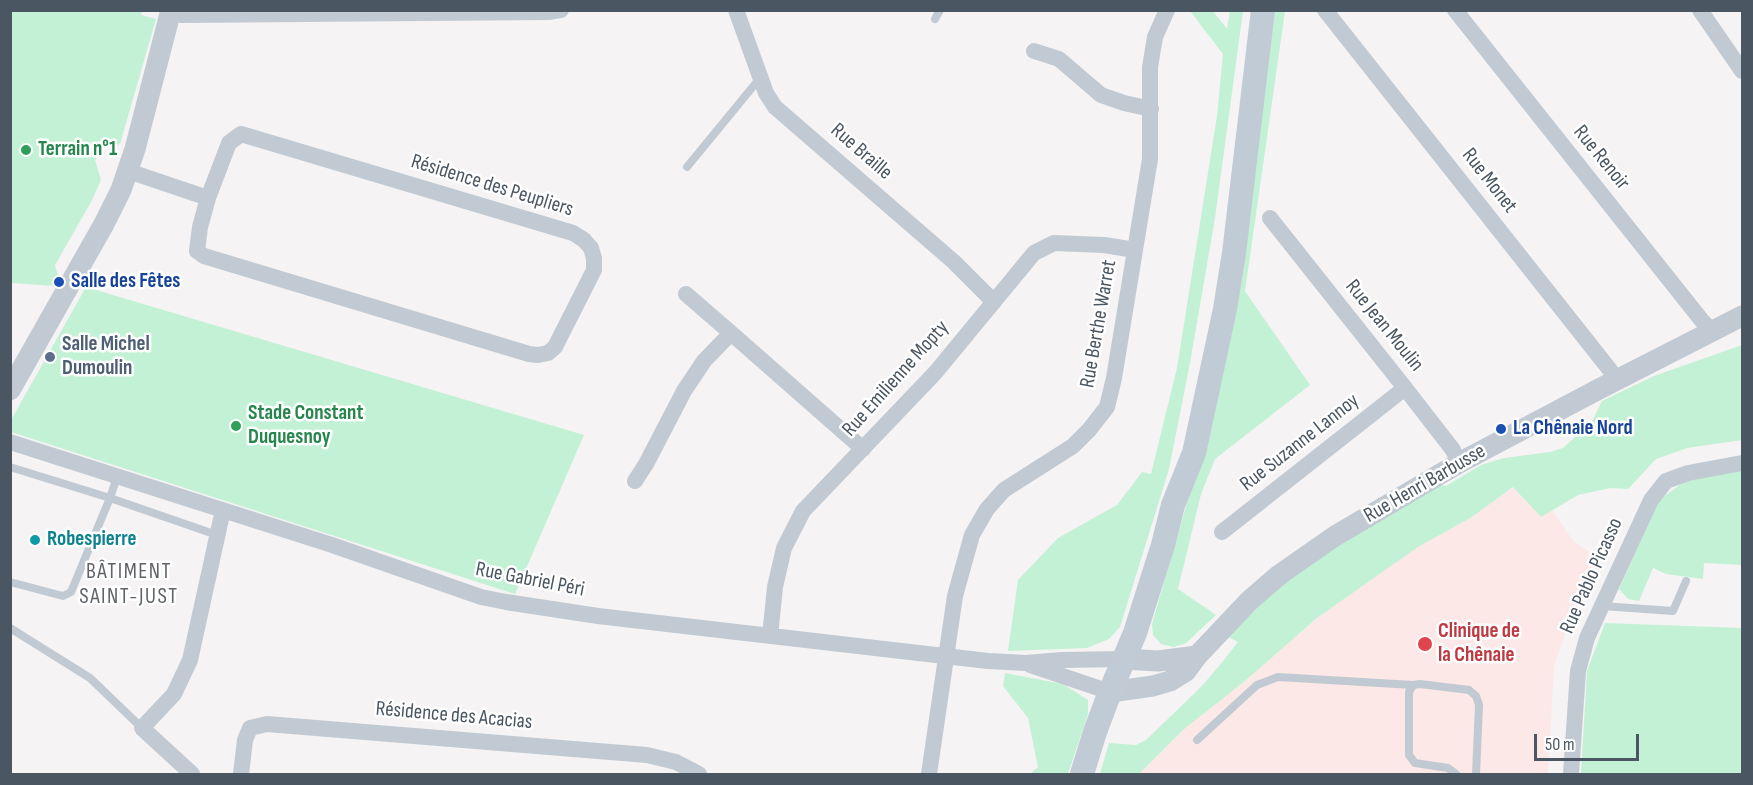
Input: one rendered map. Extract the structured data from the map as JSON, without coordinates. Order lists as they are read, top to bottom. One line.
{"streets":{"street":["Rue Braille","Rue Renoir","Rue Monet","Résidence des Peupliers","Rue Berthe Warret","Rue Jean Moulin","Rue Emilienne Mopty","Rue Suzanne Lannoy","Rue Henri Barbusse","Rue Pablo Picasso","Rue Gabriel Péri","Résidence des Acacias"]},"crossings":[["Rue Braille","Rue Emilienne Mopty"],["Rue Renoir","Rue Henri Barbusse"],["Rue Monet","Rue Henri Barbusse"],["Rue Berthe Warret","Rue Emilienne Mopty"],["Rue Berthe Warret","Rue Gabriel Péri"],["Rue Jean Moulin","Rue Suzanne Lannoy"],["Rue Jean Moulin","Rue Henri Barbusse"],["Rue Emilienne Mopty","Rue Gabriel Péri"],["Rue Henri Barbusse","Rue Gabriel Péri"]],"districts":["BÂTIMENT SAINT-JUST"],"places":["Terrain n°1","Salle des Fêtes","Salle Michel Dumoulin","Stade Constant Duquesnoy","La Chênaie Nord","Robespierre","Clinique de la Chênaie"],"scale_bar":"50 m"}
